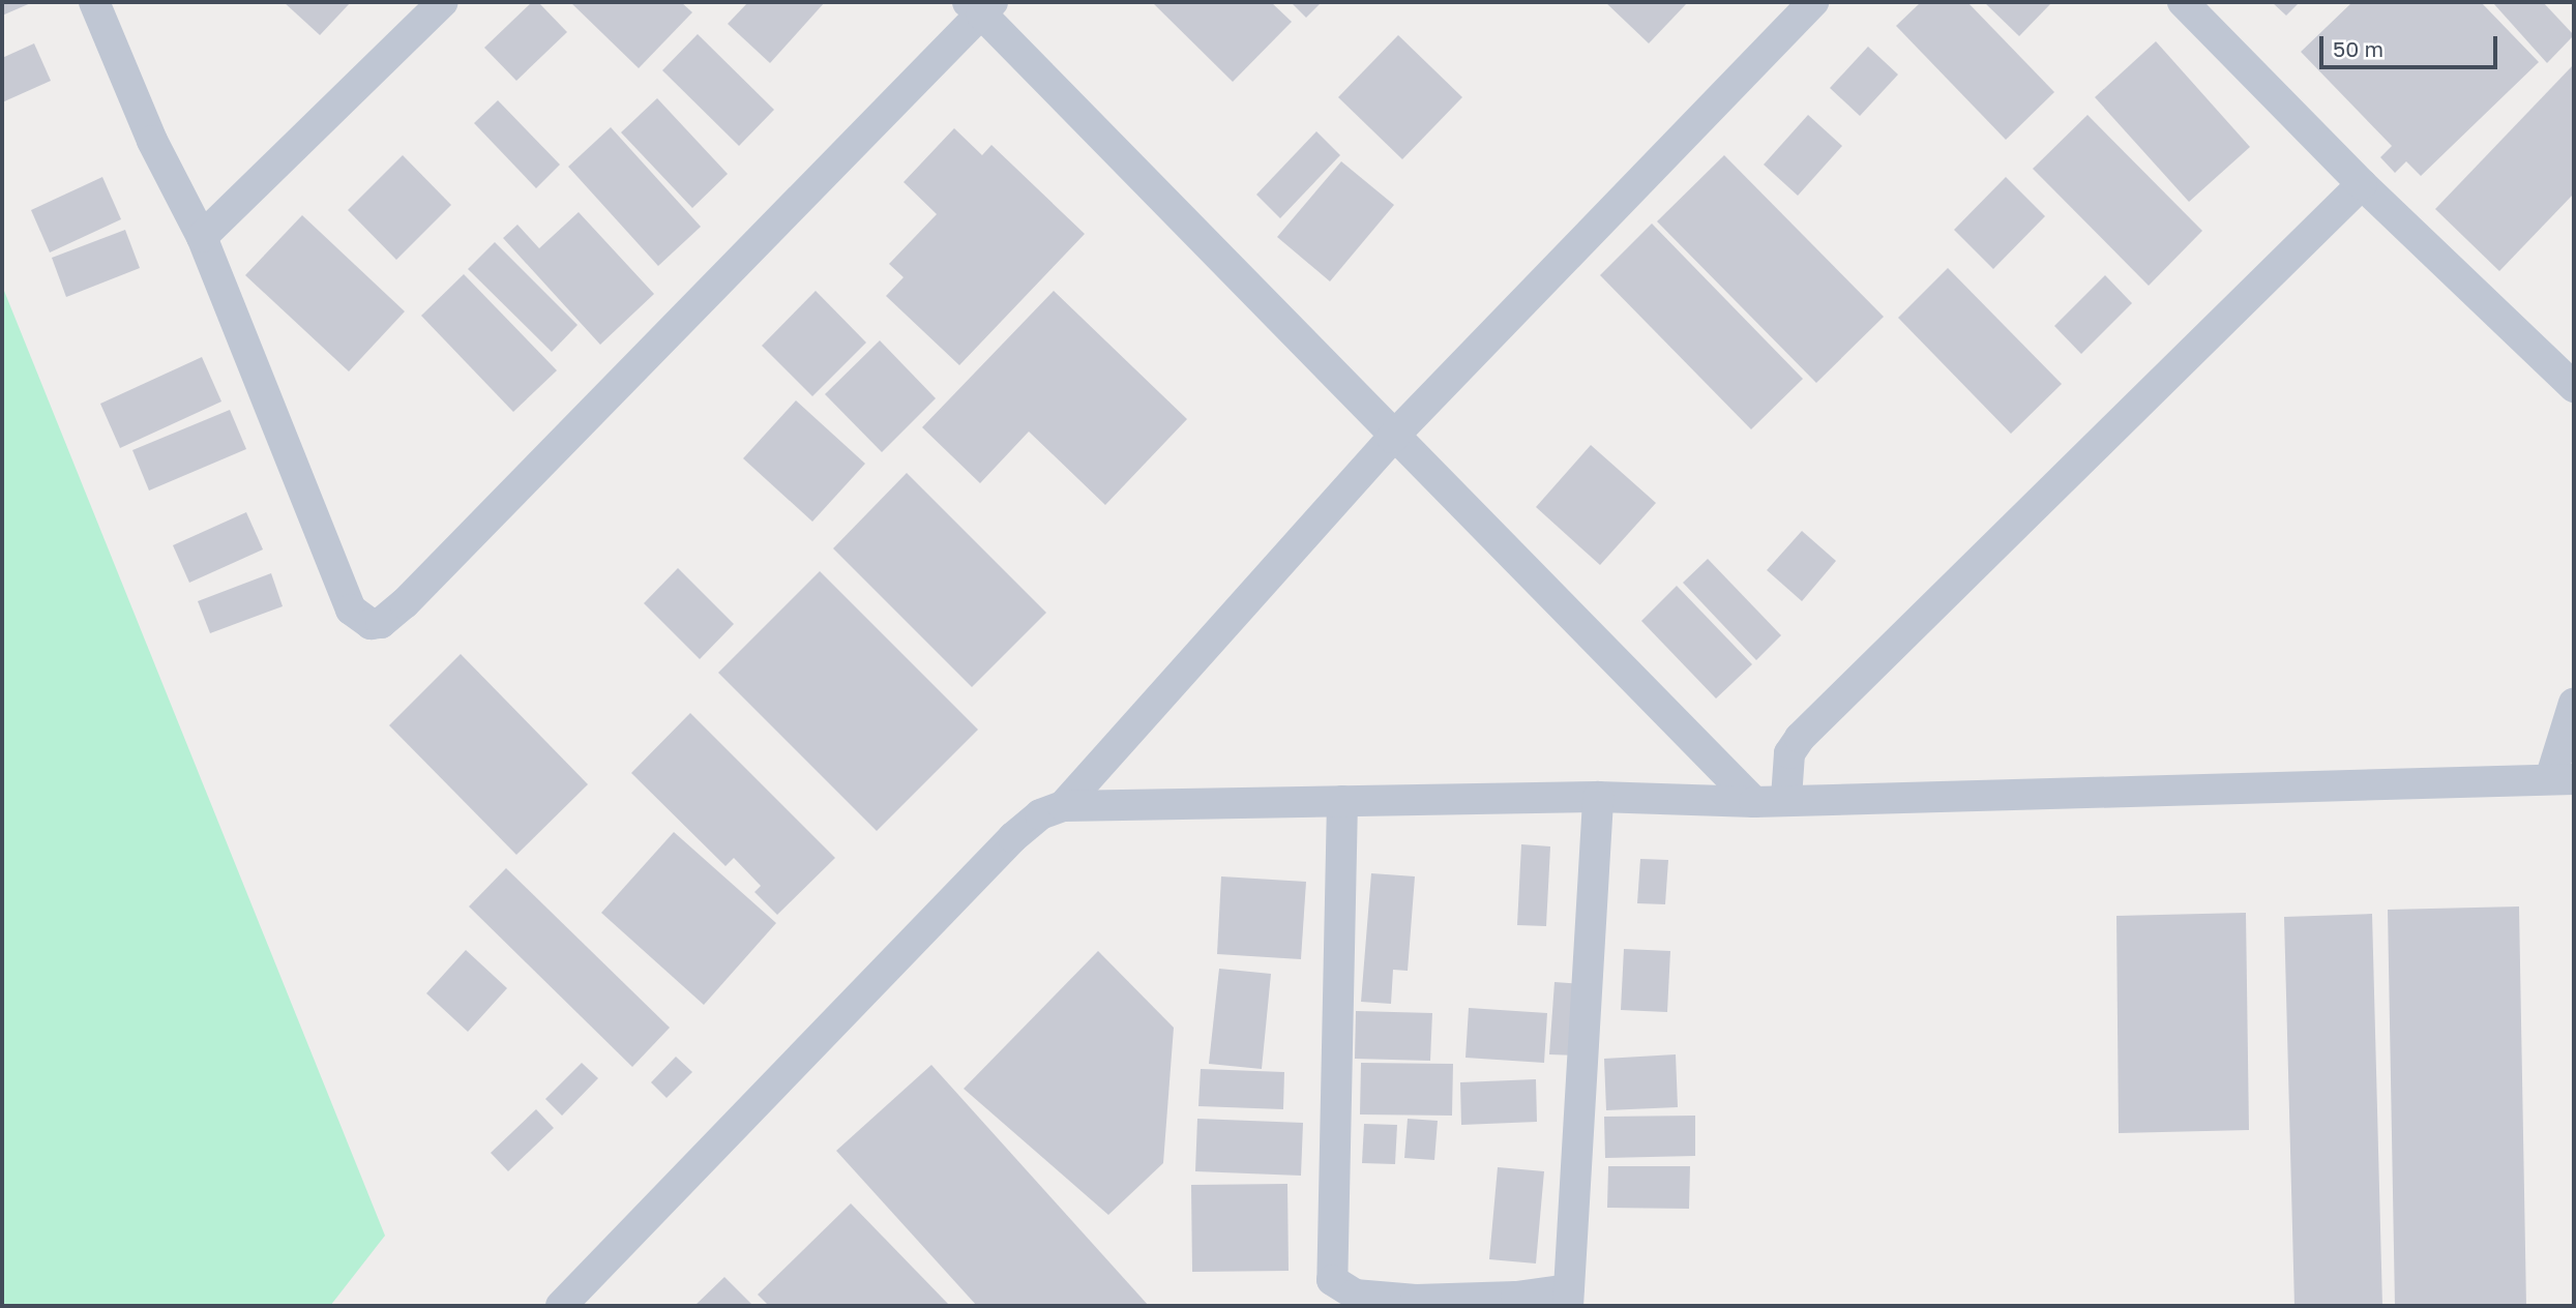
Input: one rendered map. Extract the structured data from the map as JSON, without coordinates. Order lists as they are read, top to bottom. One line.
{"scale_bar":"50 m"}
